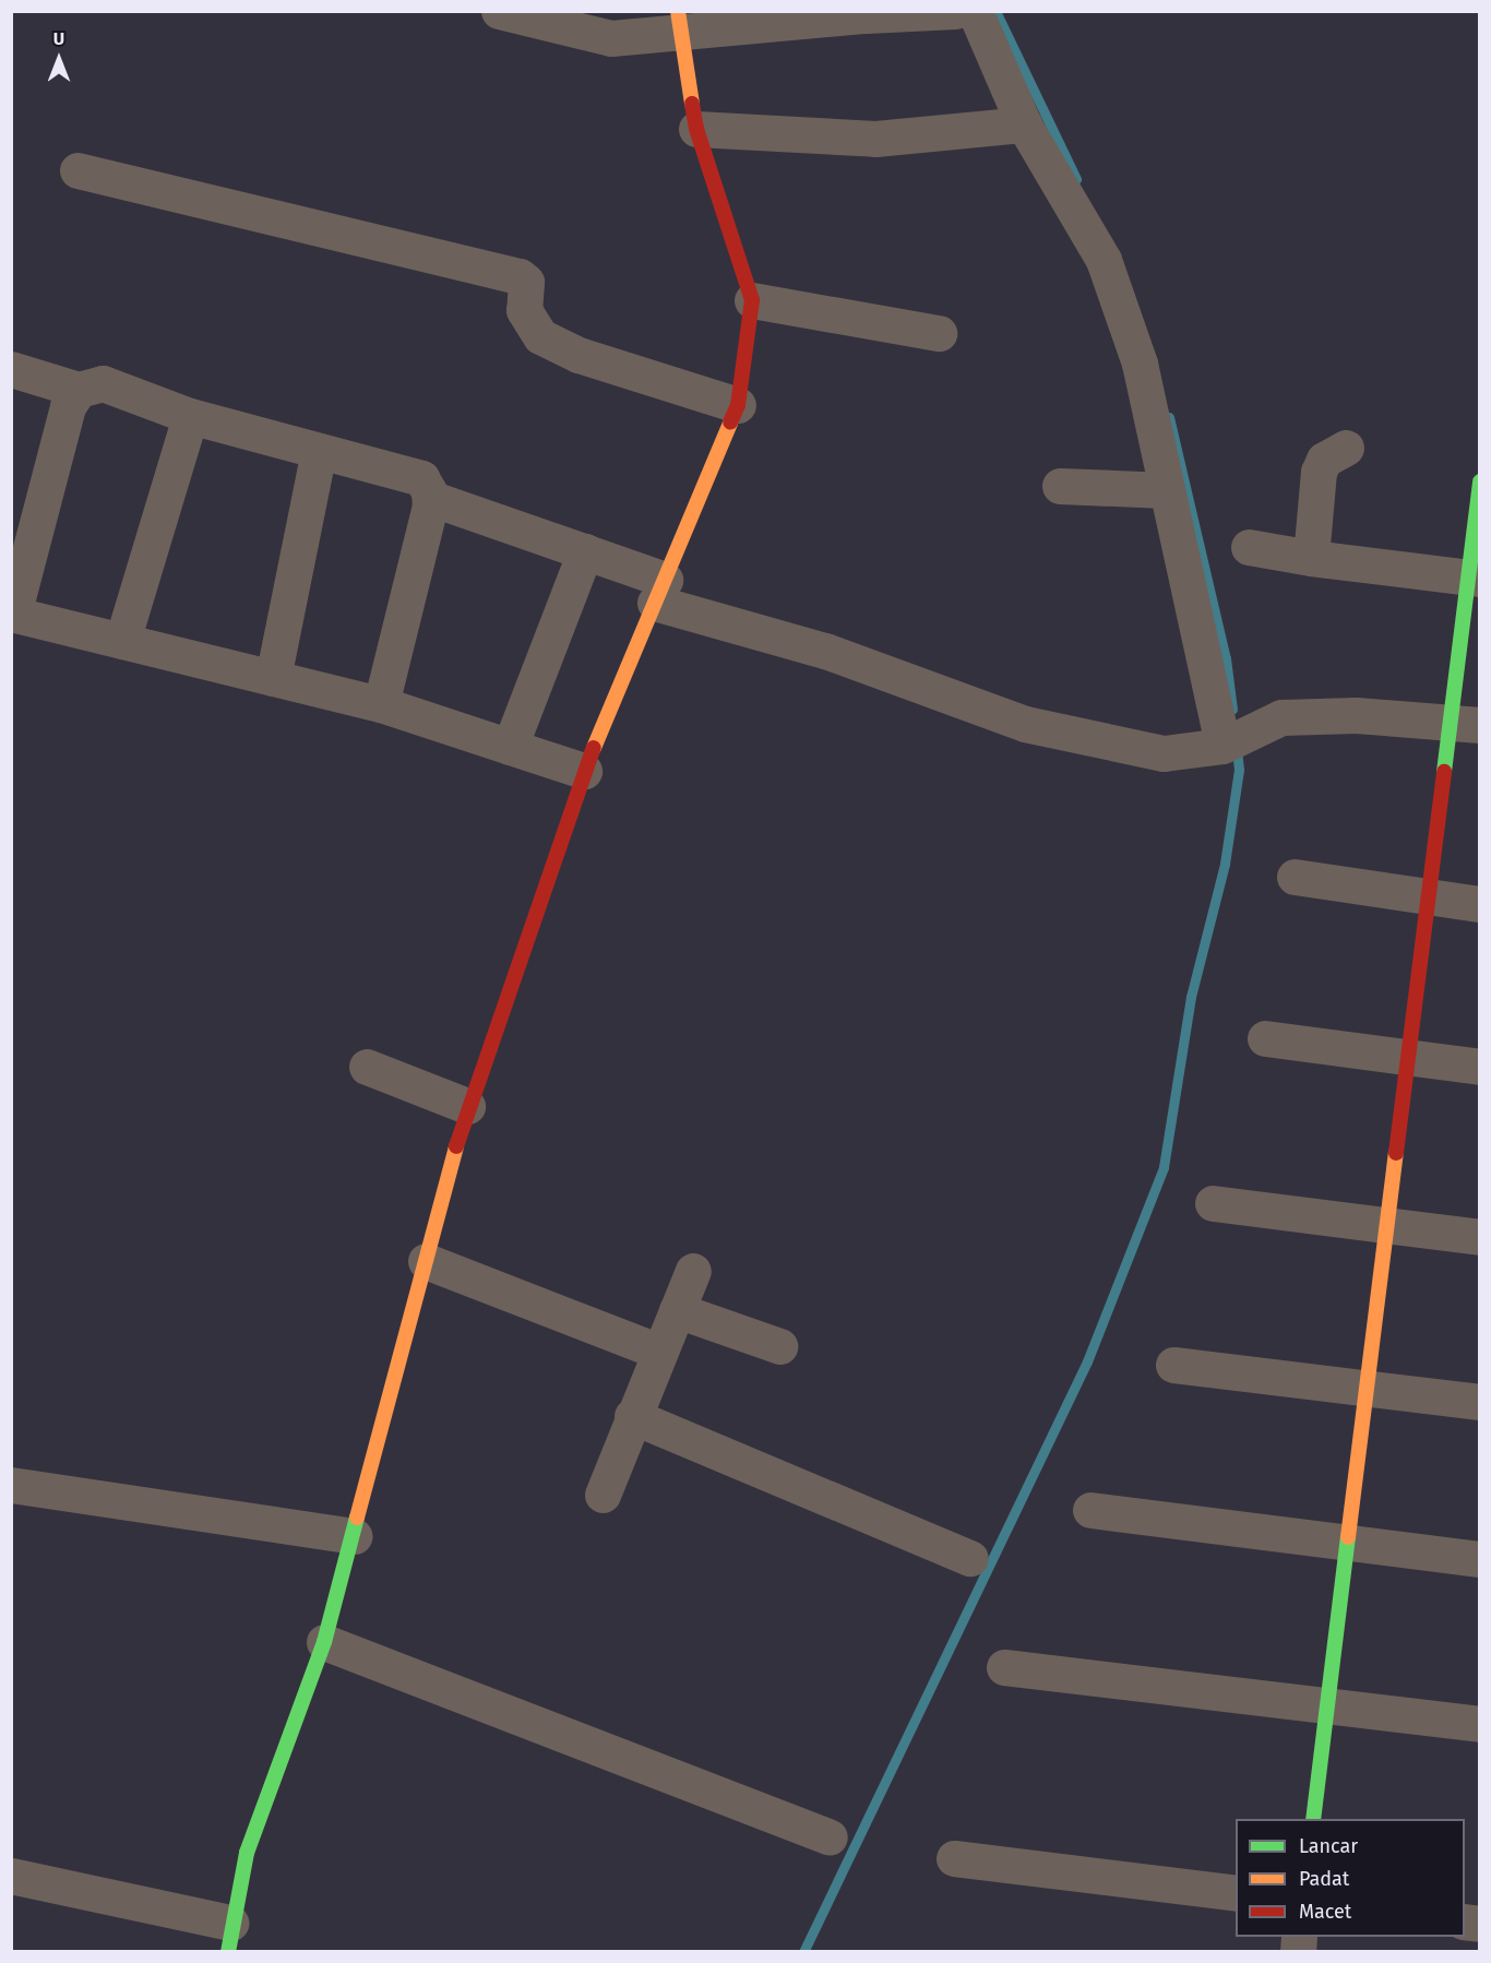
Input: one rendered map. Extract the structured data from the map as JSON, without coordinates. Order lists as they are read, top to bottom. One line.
{"legend":["Lancar","Padat","Macet"],"north":"top"}
